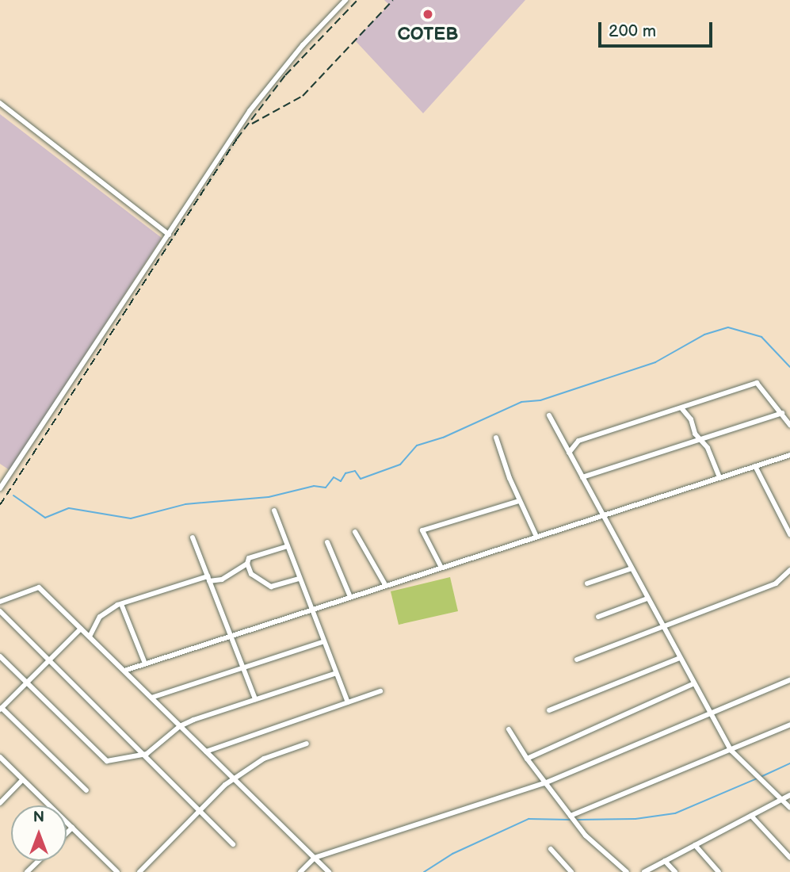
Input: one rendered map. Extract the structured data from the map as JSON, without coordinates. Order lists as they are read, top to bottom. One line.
{"places":["COTEB"],"scale_bar":"200 m","north":"top"}
